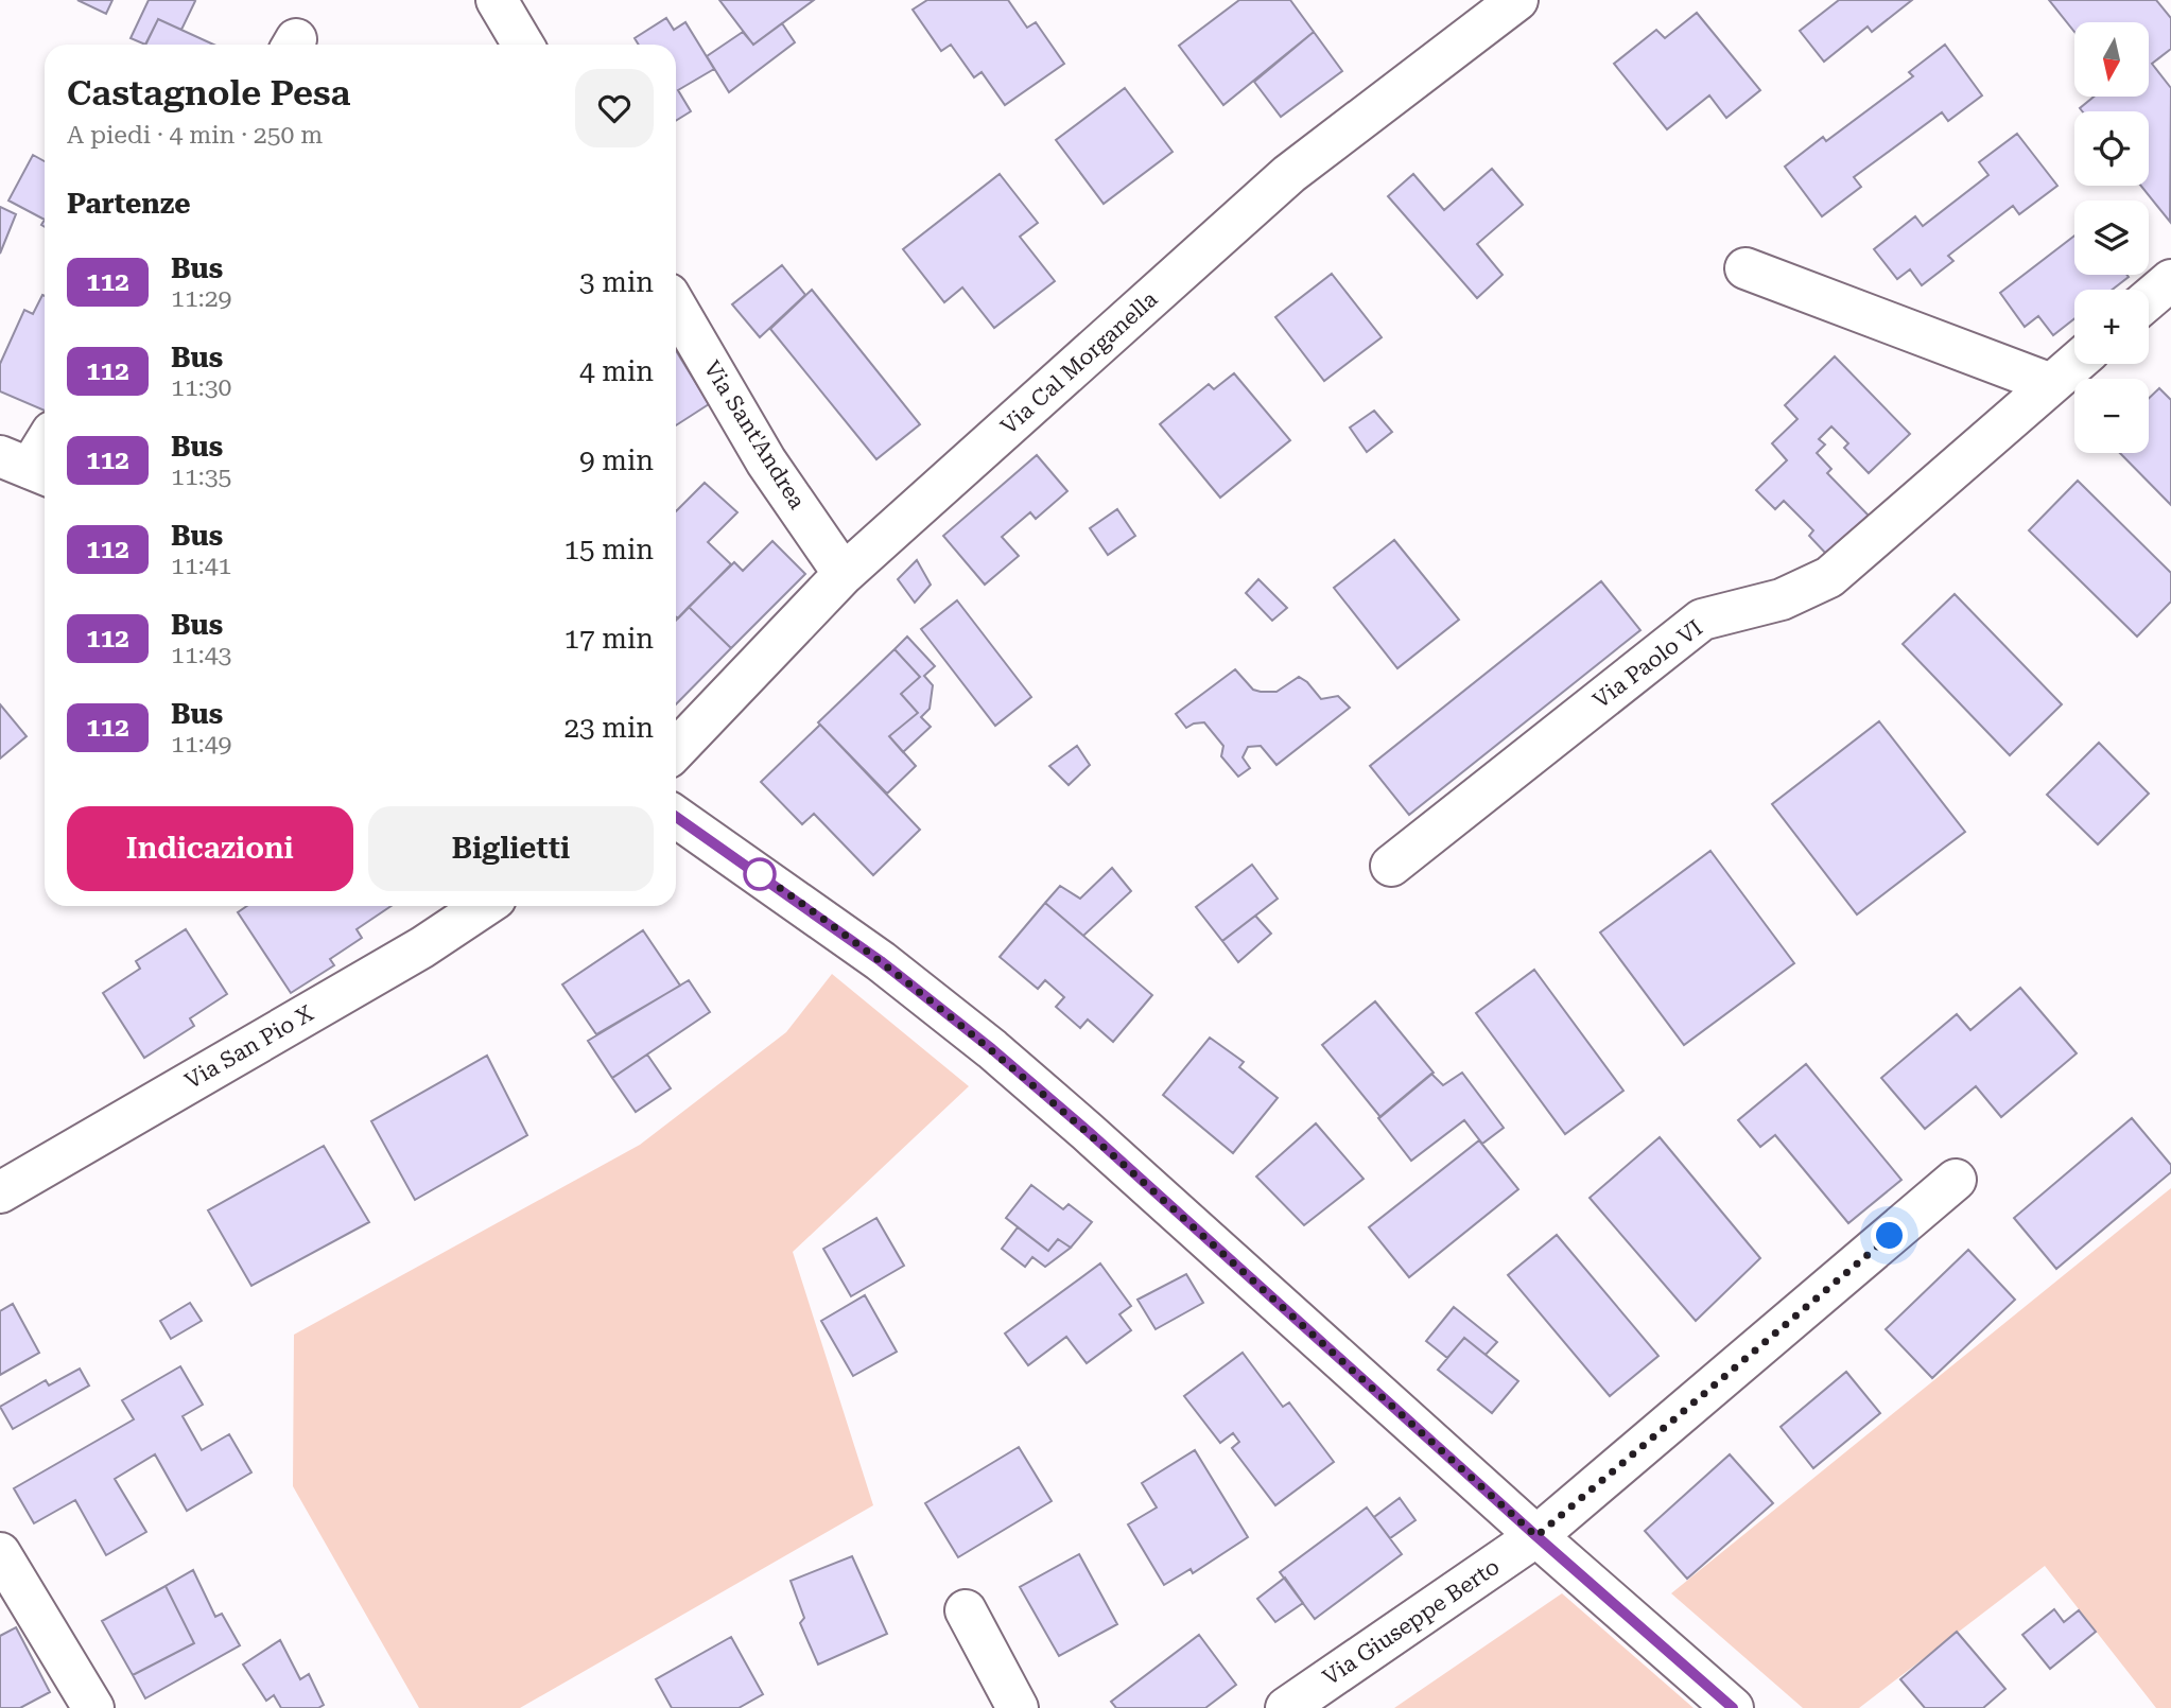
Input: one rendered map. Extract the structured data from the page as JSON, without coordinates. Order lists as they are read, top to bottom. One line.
{"streets":{"street":["Via Cal Morganella","Via Sant'Andrea","Via Paolo VI","Via San Pio X","Via Giuseppe Berto"]},"crossings":[["Via Cal Morganella","Via Sant'Andrea"]],"lines":["bus line 112"],"north":"bottom","page":{"map_buttons":["+","−"],"heading":[["Castagnole Pesa","A piedi · 4 min · 250 m"],"Partenze"],"list":[{"mark":"112","name":"Bus","note":"11:29","value":"3 min"},{"mark":"112","name":"Bus","note":"11:30","value":"4 min"},{"mark":"112","name":"Bus","note":"11:35","value":"9 min"},{"mark":"112","name":"Bus","note":"11:41","value":"15 min"},{"mark":"112","name":"Bus","note":"11:43","value":"17 min"},{"mark":"112","name":"Bus","note":"11:49","value":"23 min"}],"buttons":["Indicazioni","Biglietti"]}}
